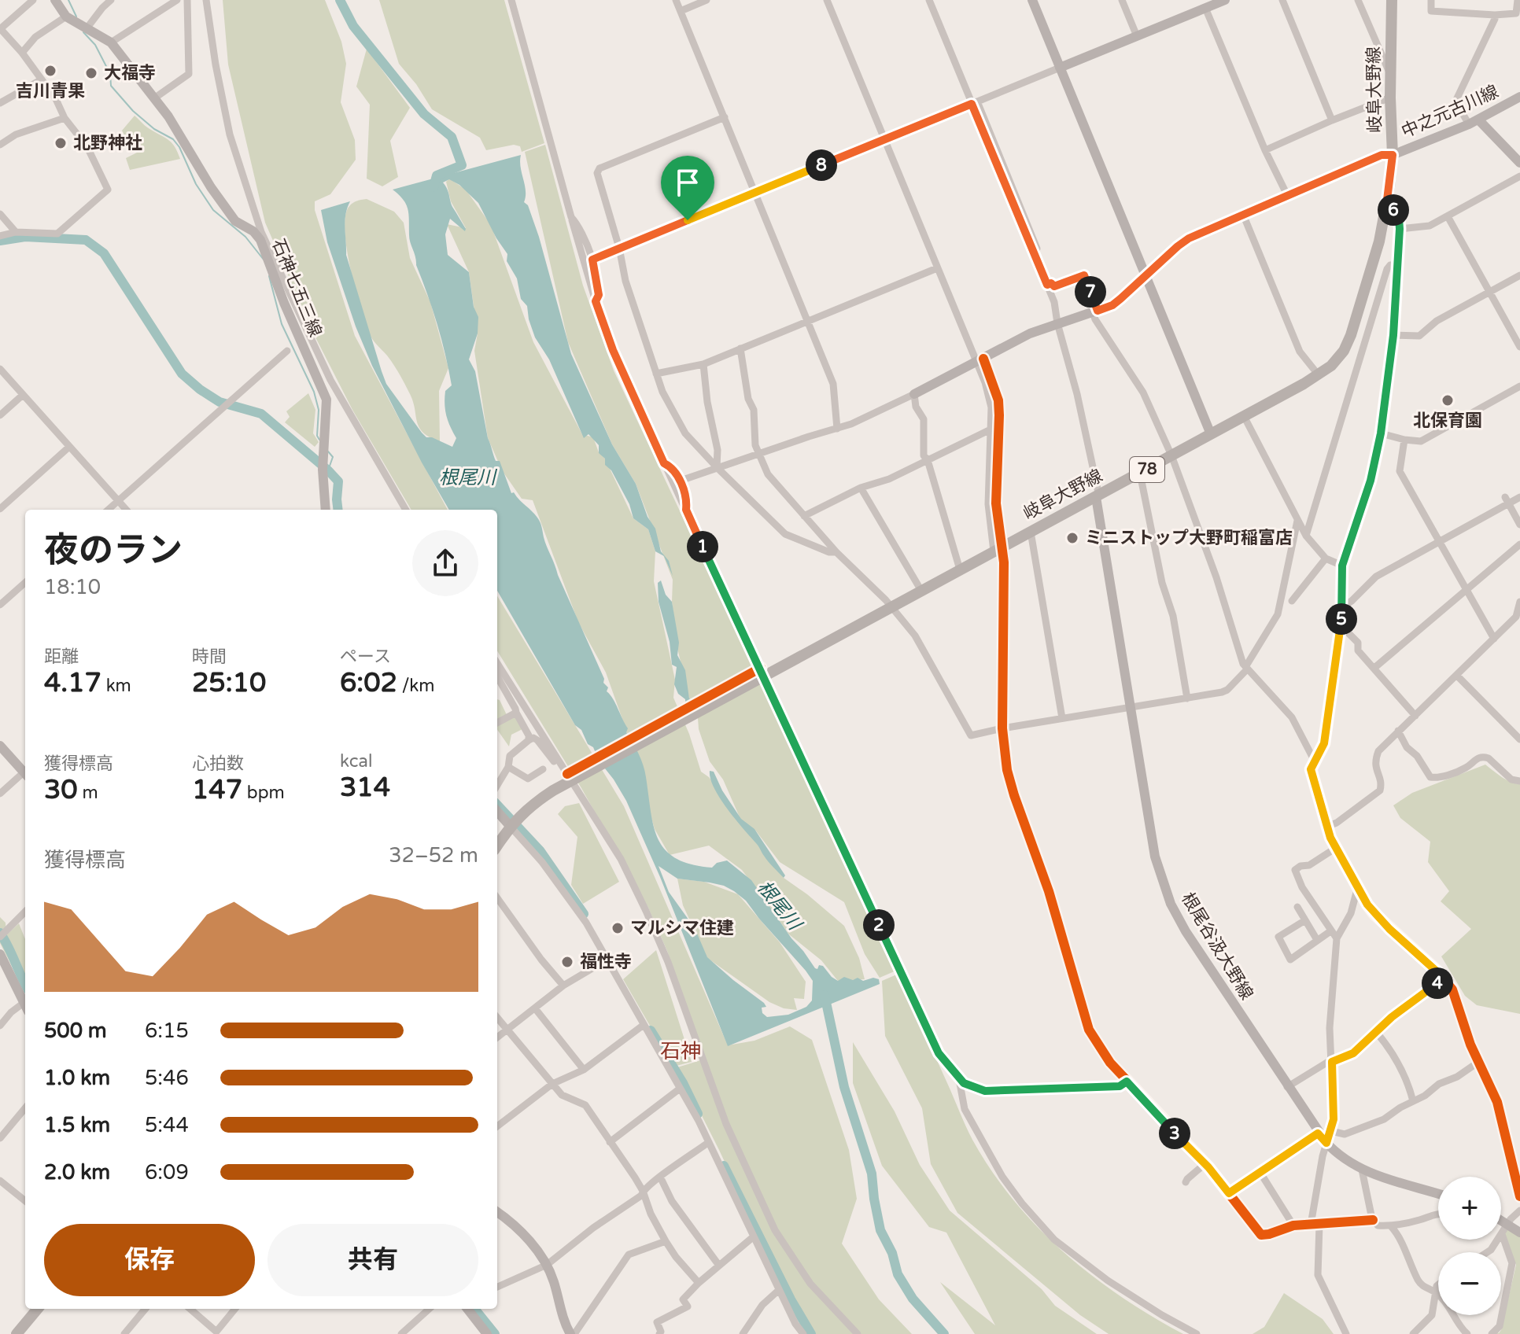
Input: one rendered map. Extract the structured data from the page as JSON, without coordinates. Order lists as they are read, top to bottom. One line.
{"streets":{"main road":["岐阜大野線","中之元古川線","石神七五三線","78","根尾谷汲大野線"]},"crossings":[["岐阜大野線","中之元古川線"],["岐阜大野線","根尾谷汲大野線"]],"districts":["石神"],"water":["根尾川"],"places":["吉川青果","大福寺","北野神社","北保育園","ミニストップ大野町稲富店","マルシマ住建","福性寺"],"page":{"pins":["8","6","7","1","5","2","4","3"],"heading":["夜のラン","18:10"],"stats":[["距離","4.17 km"],["時間","25:10"],["ペース","6:02 /km"],["獲得標高","30 m"],["心拍数","147 bpm"],["kcal","314"]],"chart":["獲得標高","32–52 m"],"list":[{"name":"500 m","note":"6:15"},{"name":"1.0 km","note":"5:46"},{"name":"1.5 km","note":"5:44"},{"name":"2.0 km","note":"6:09"}],"map_buttons":["+","−"],"buttons":["保存","共有"]}}
